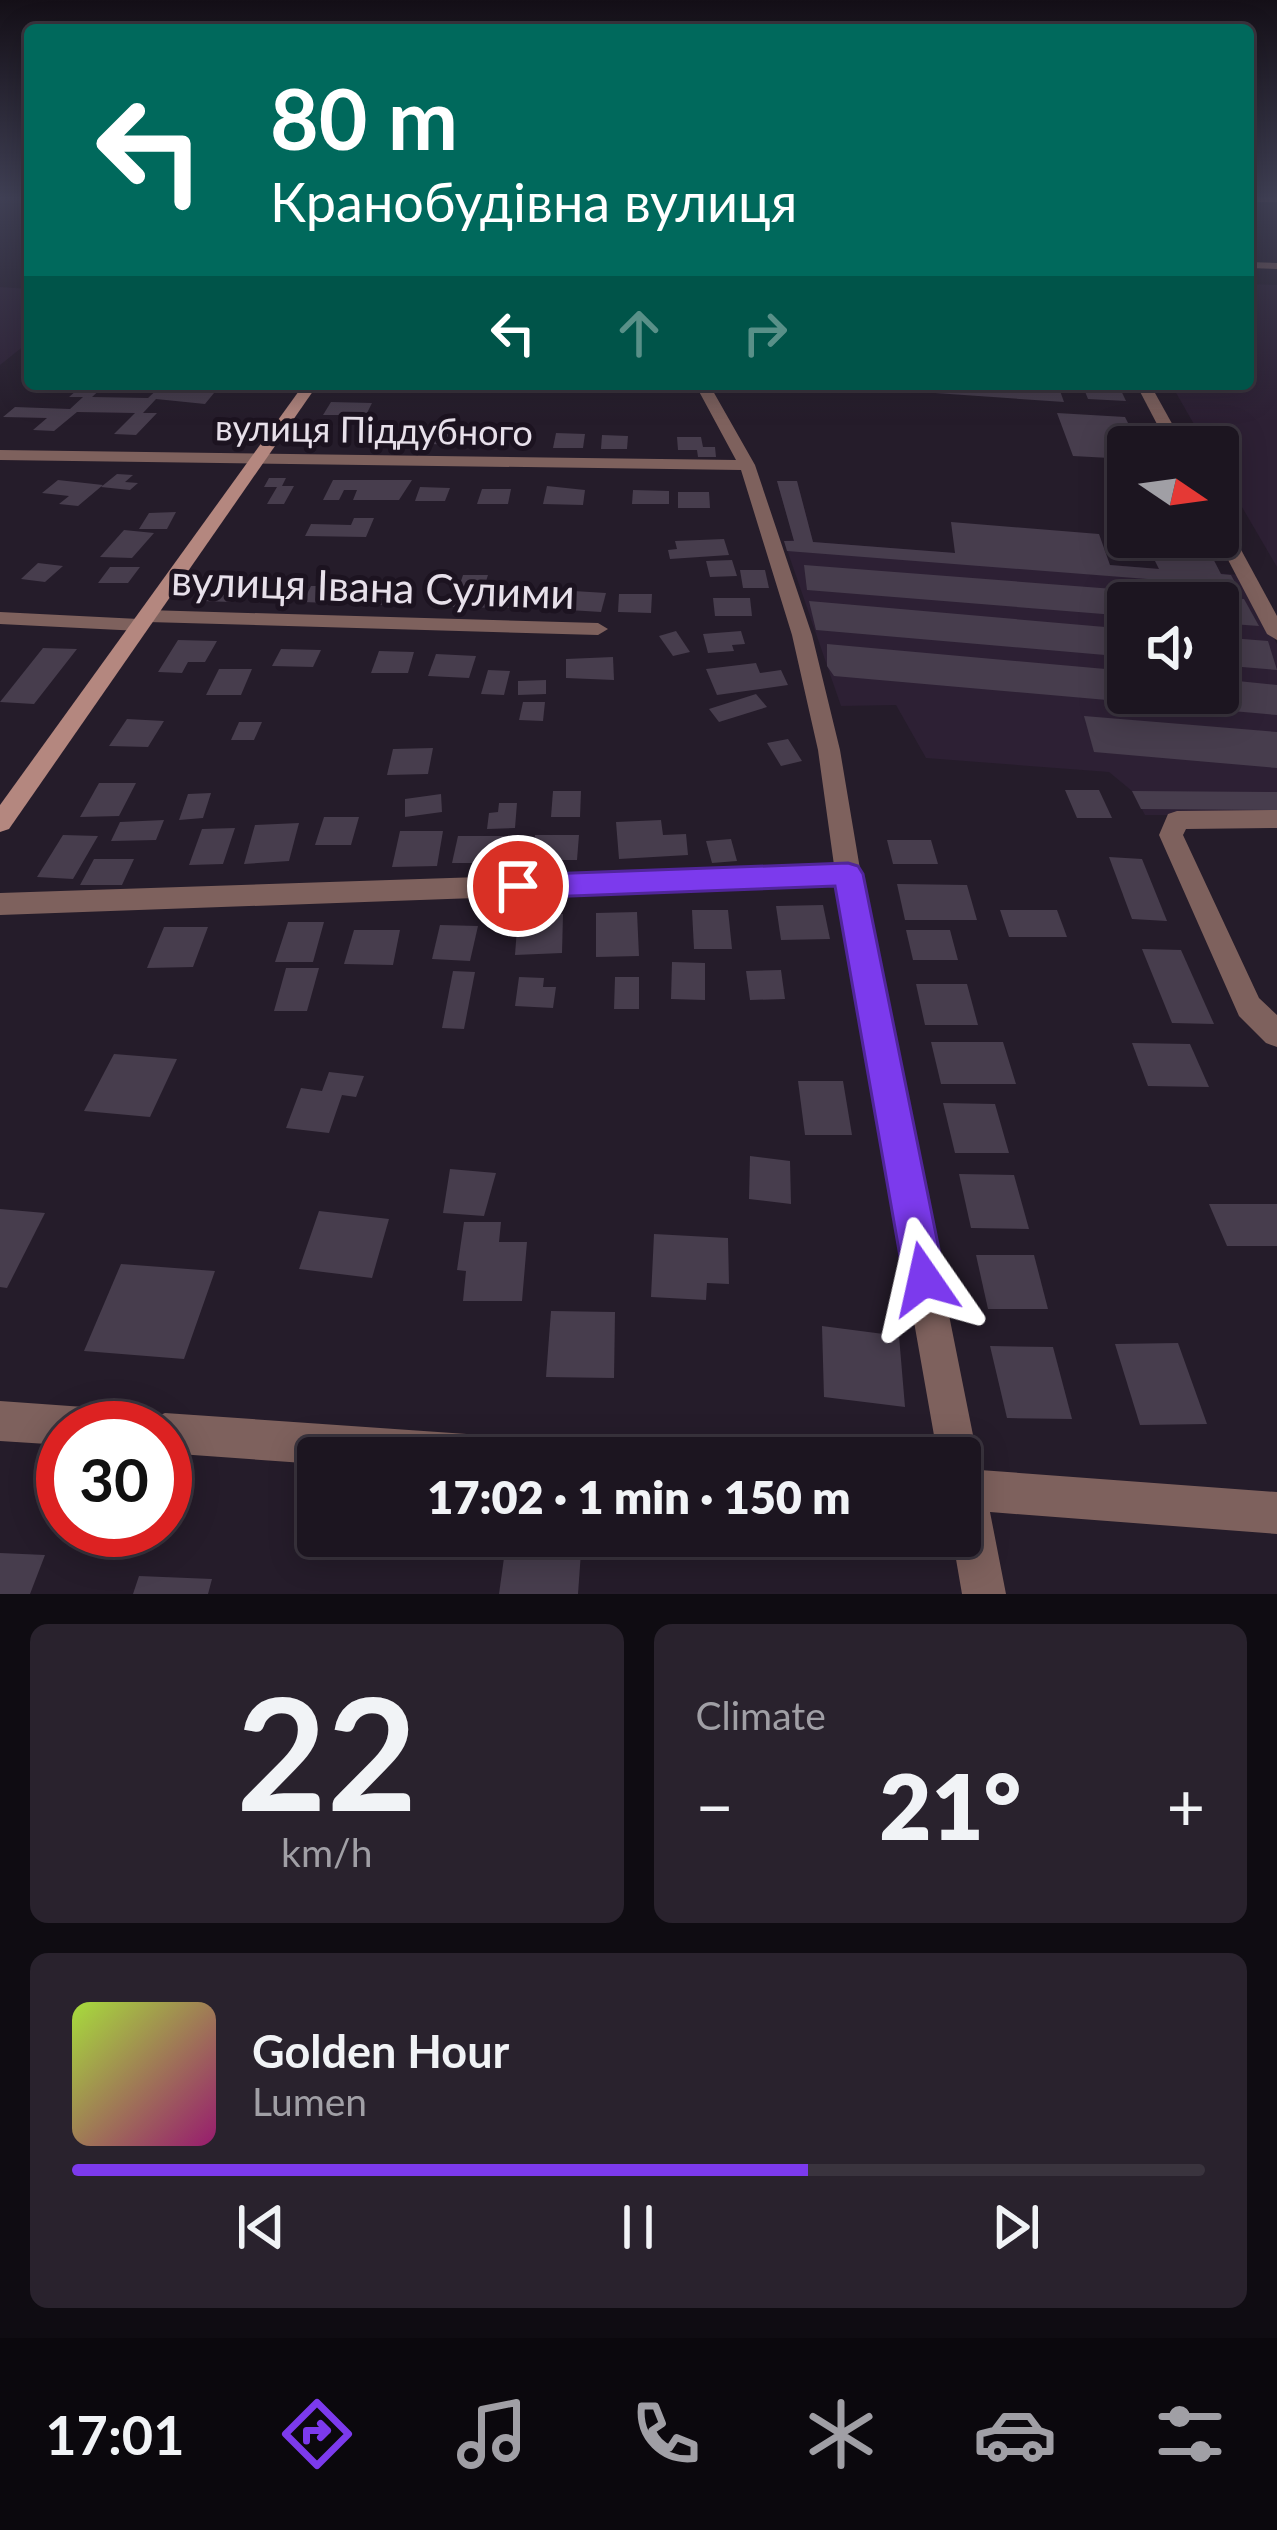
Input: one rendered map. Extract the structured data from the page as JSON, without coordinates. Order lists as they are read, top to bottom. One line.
{"streets":{"street":["вулиця Піддубного","вулиця Івана Сулими"]},"north":"right","page":{"turn":["80 m","Кранобудівна вулиця"],"limit":"30","trip":"17:02 · 1 min · 150 m","tile":[["22","km/h"],"Climate"],"heat":["−","21°","+"],"song":["Golden Hour","Lumen"],"tabs":"17:01"}}
